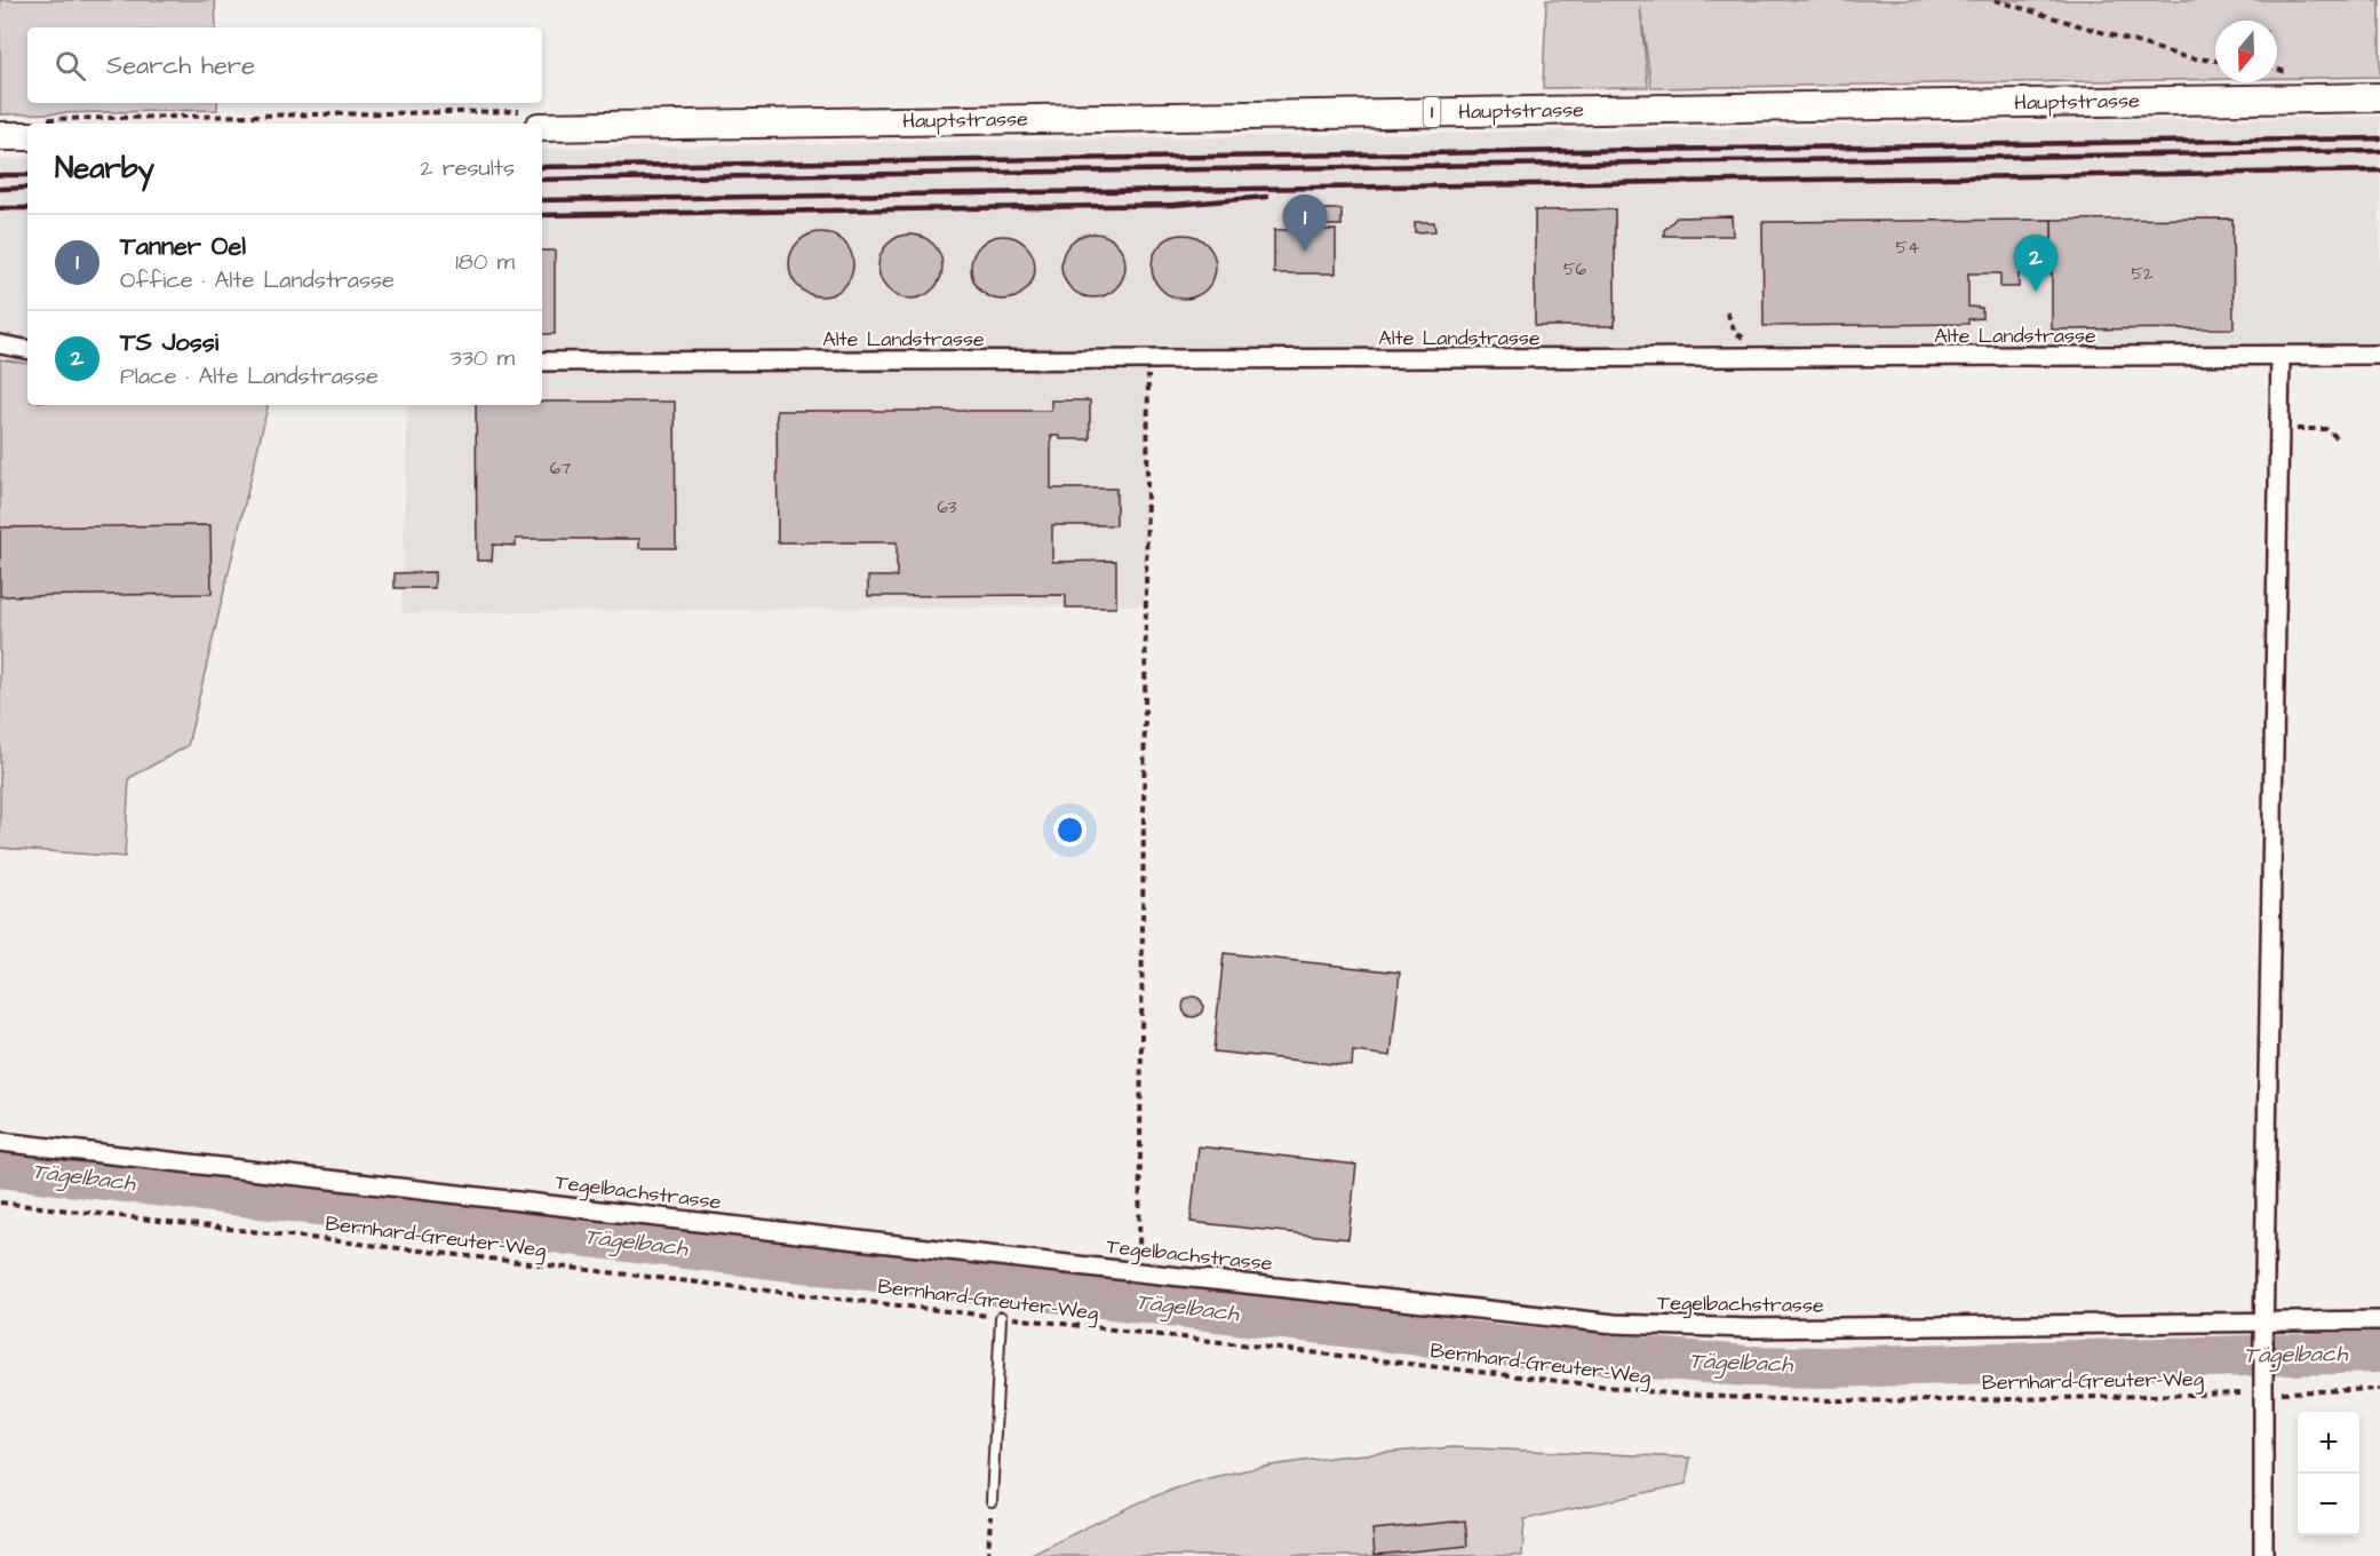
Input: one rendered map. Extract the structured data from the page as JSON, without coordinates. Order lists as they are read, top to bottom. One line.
{"streets":{"main road":["Hauptstrasse","1"],"street":["Alte Landstrasse","Tegelbachstrasse"],"path":["Bernhard-Greuter-Weg"]},"water":["Tägelbach"],"house_numbers":["54","56","52","67","63"],"north":"bottom","page":{"search":"Search here","heading":["Nearby","2 results"],"pins":["1","2"],"list":[{"mark":"1","name":"Tanner Oel","note":"Office · Alte Landstrasse","value":"180 m"},{"mark":"2","name":"TS Jossi","note":"Place · Alte Landstrasse","value":"330 m"}],"map_buttons":["+","−"]}}
